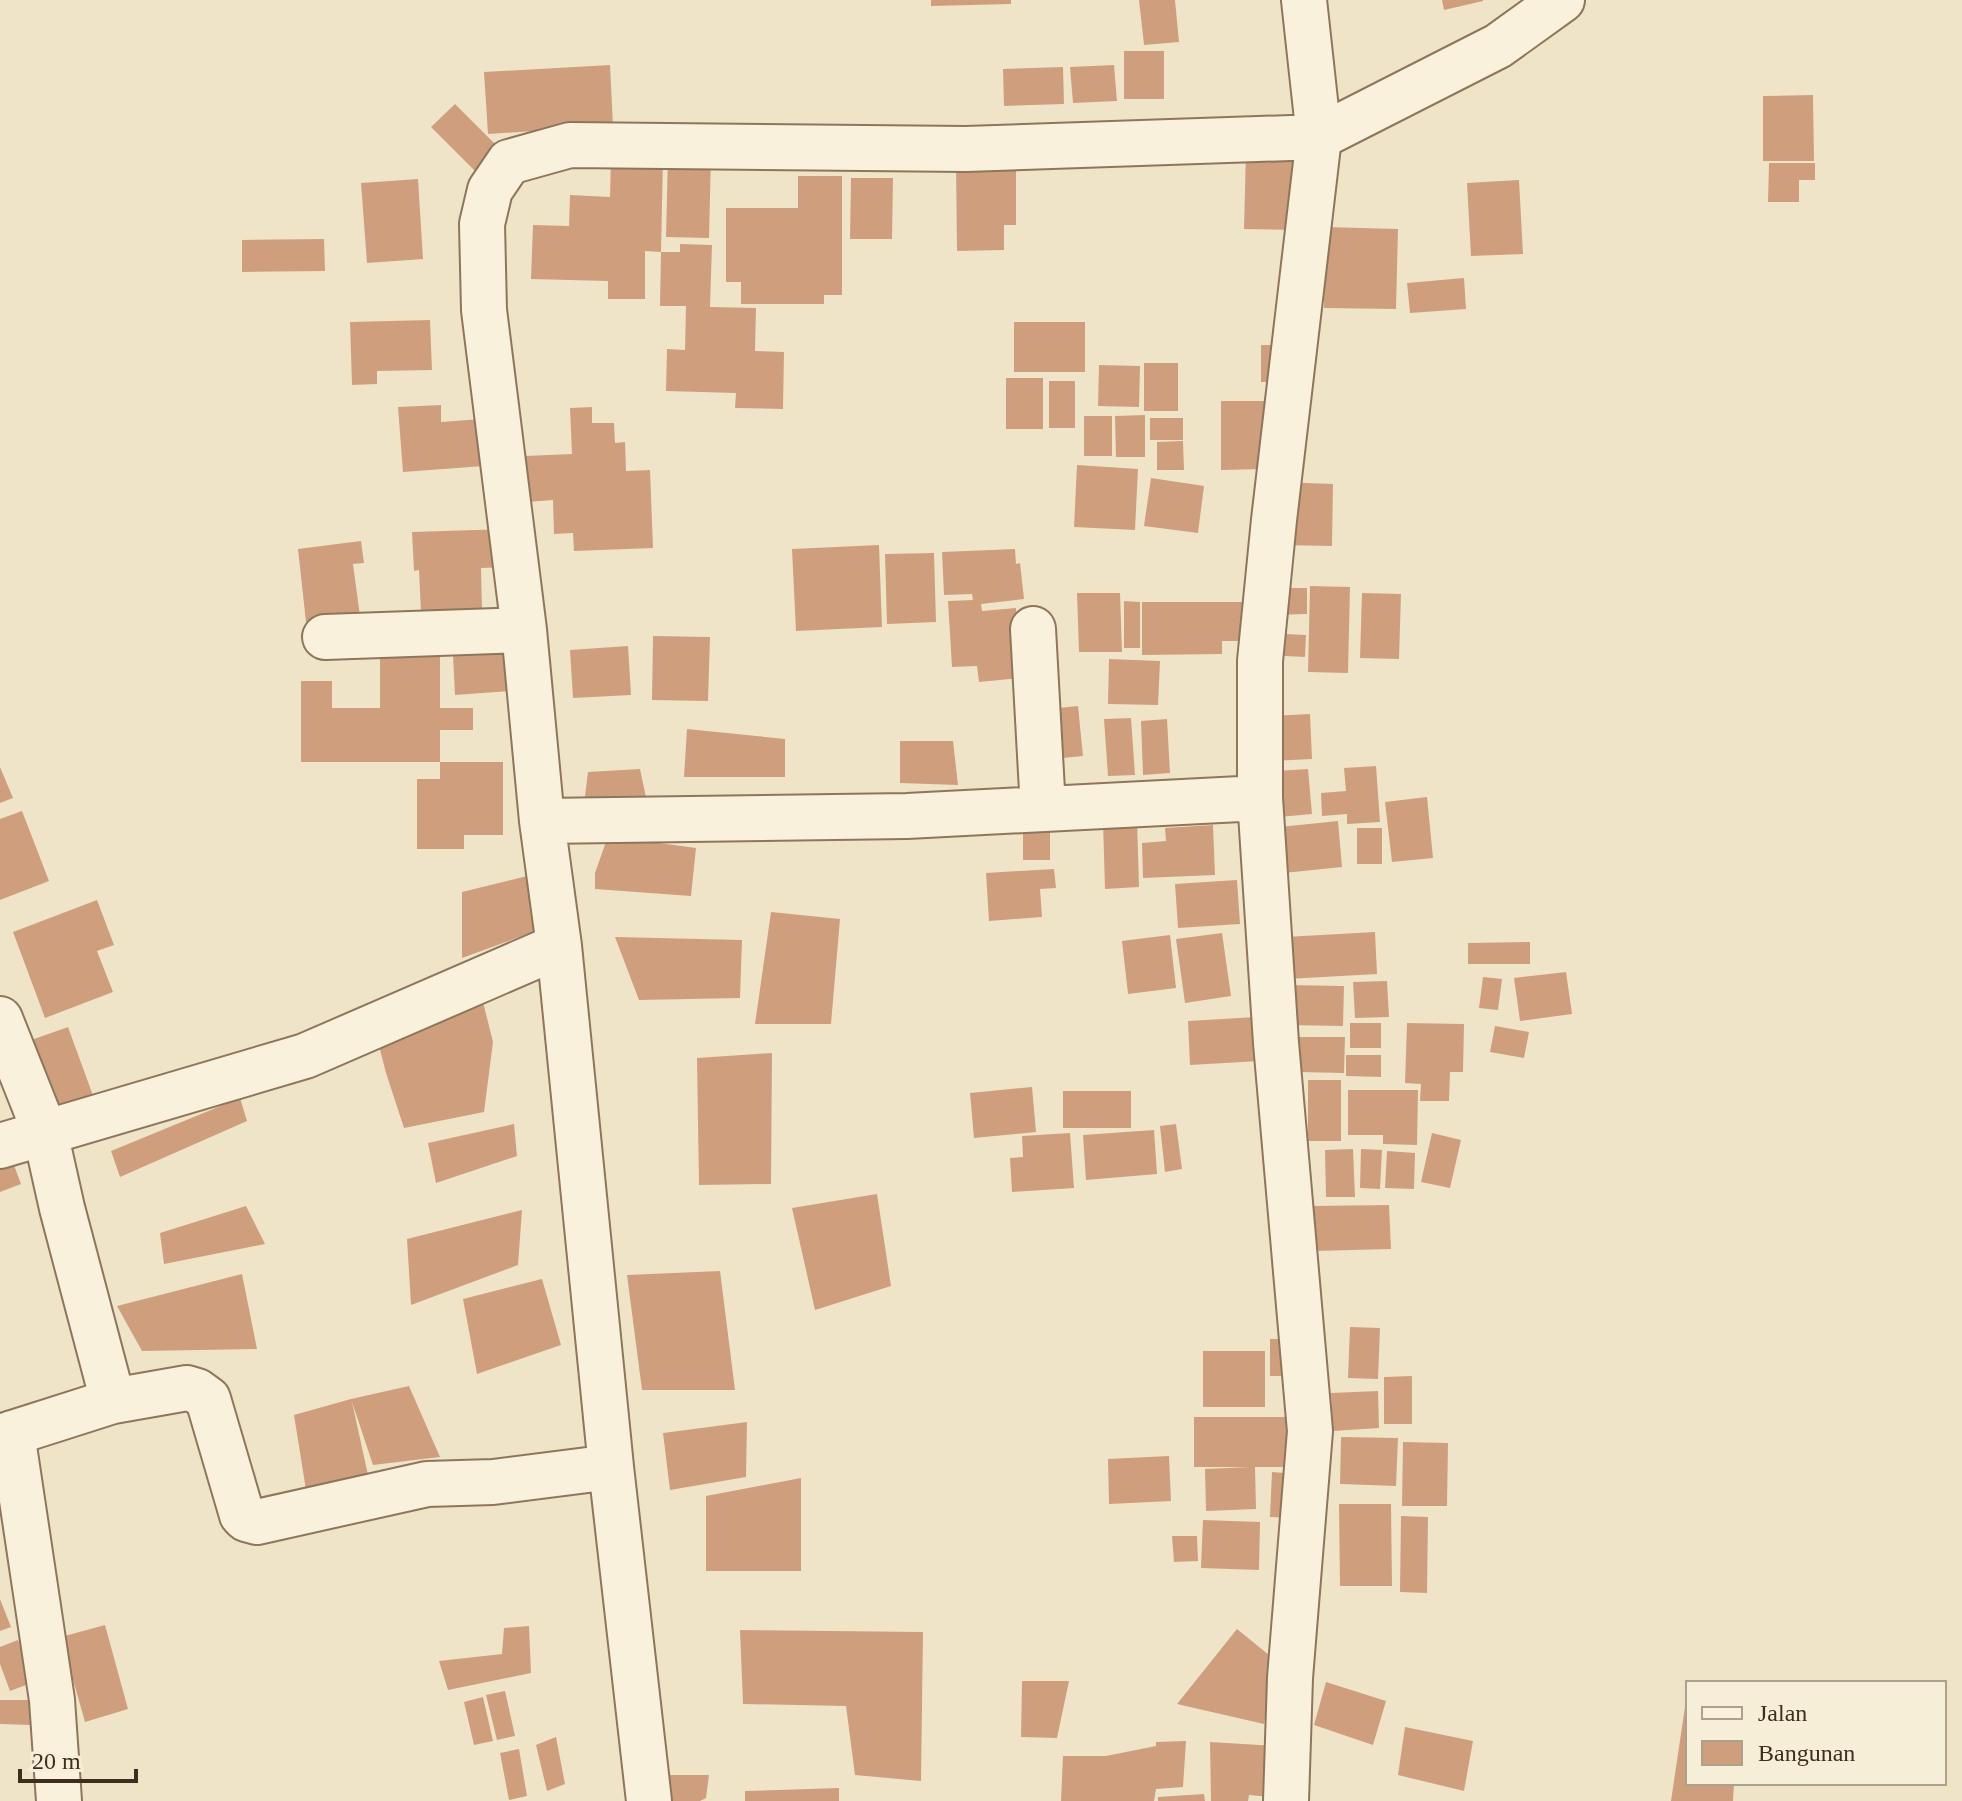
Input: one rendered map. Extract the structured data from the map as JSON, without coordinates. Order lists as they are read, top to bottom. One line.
{"legend":["Jalan","Bangunan"],"scale_bar":"20 m"}
